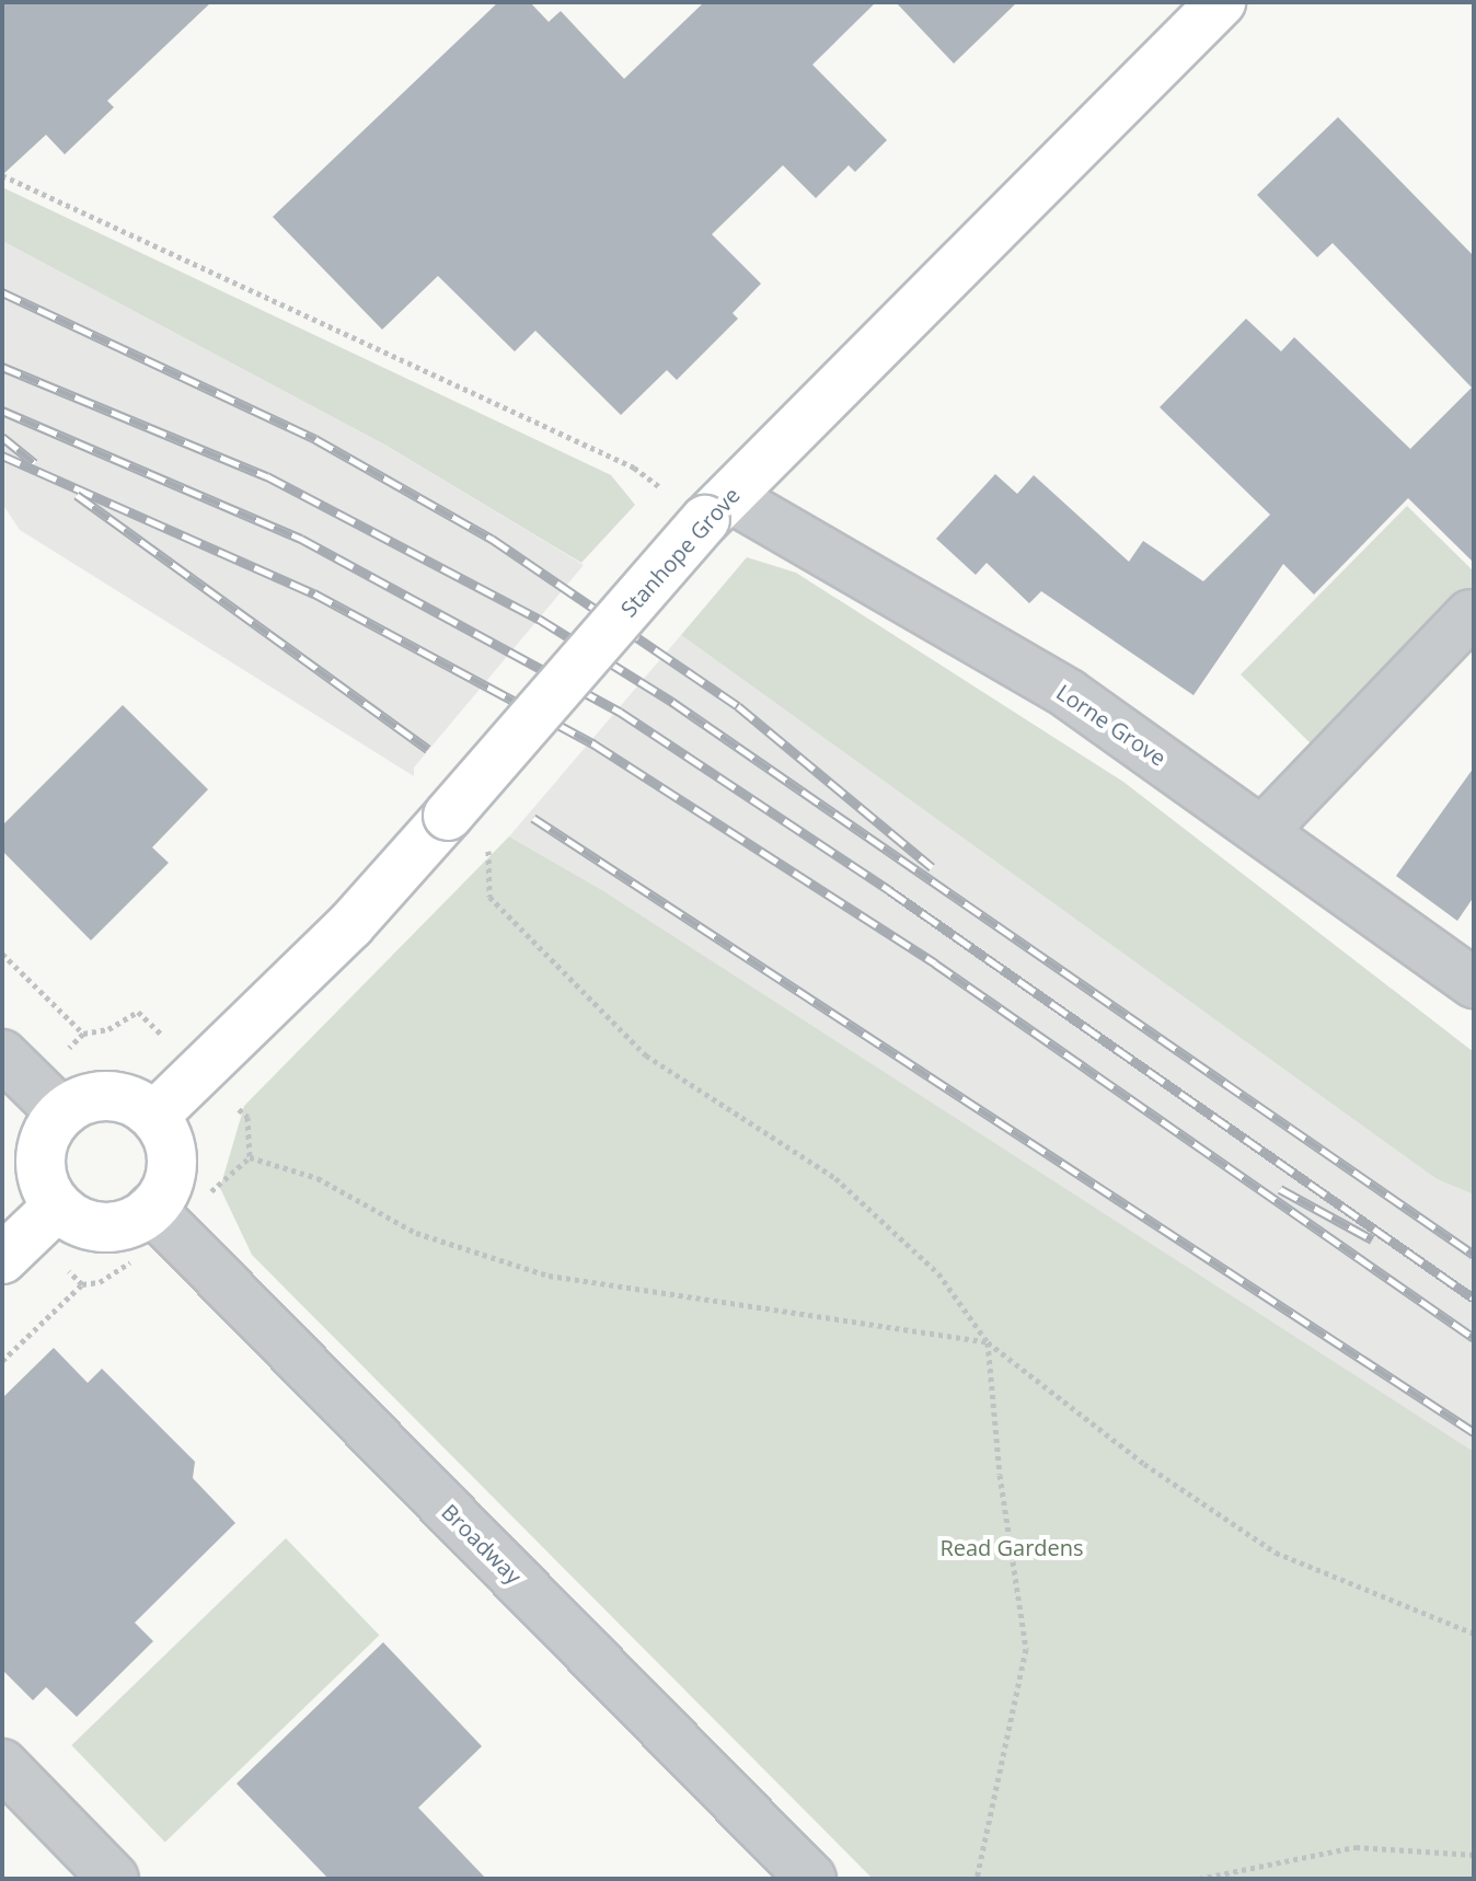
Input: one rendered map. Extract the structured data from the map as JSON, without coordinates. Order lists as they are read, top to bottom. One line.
{"streets":{"main road":["Stanhope Grove"],"street":["Lorne Grove","Broadway"]},"crossings":[["Stanhope Grove","Lorne Grove"],["Stanhope Grove","Broadway"]],"parks":["Read Gardens"]}
